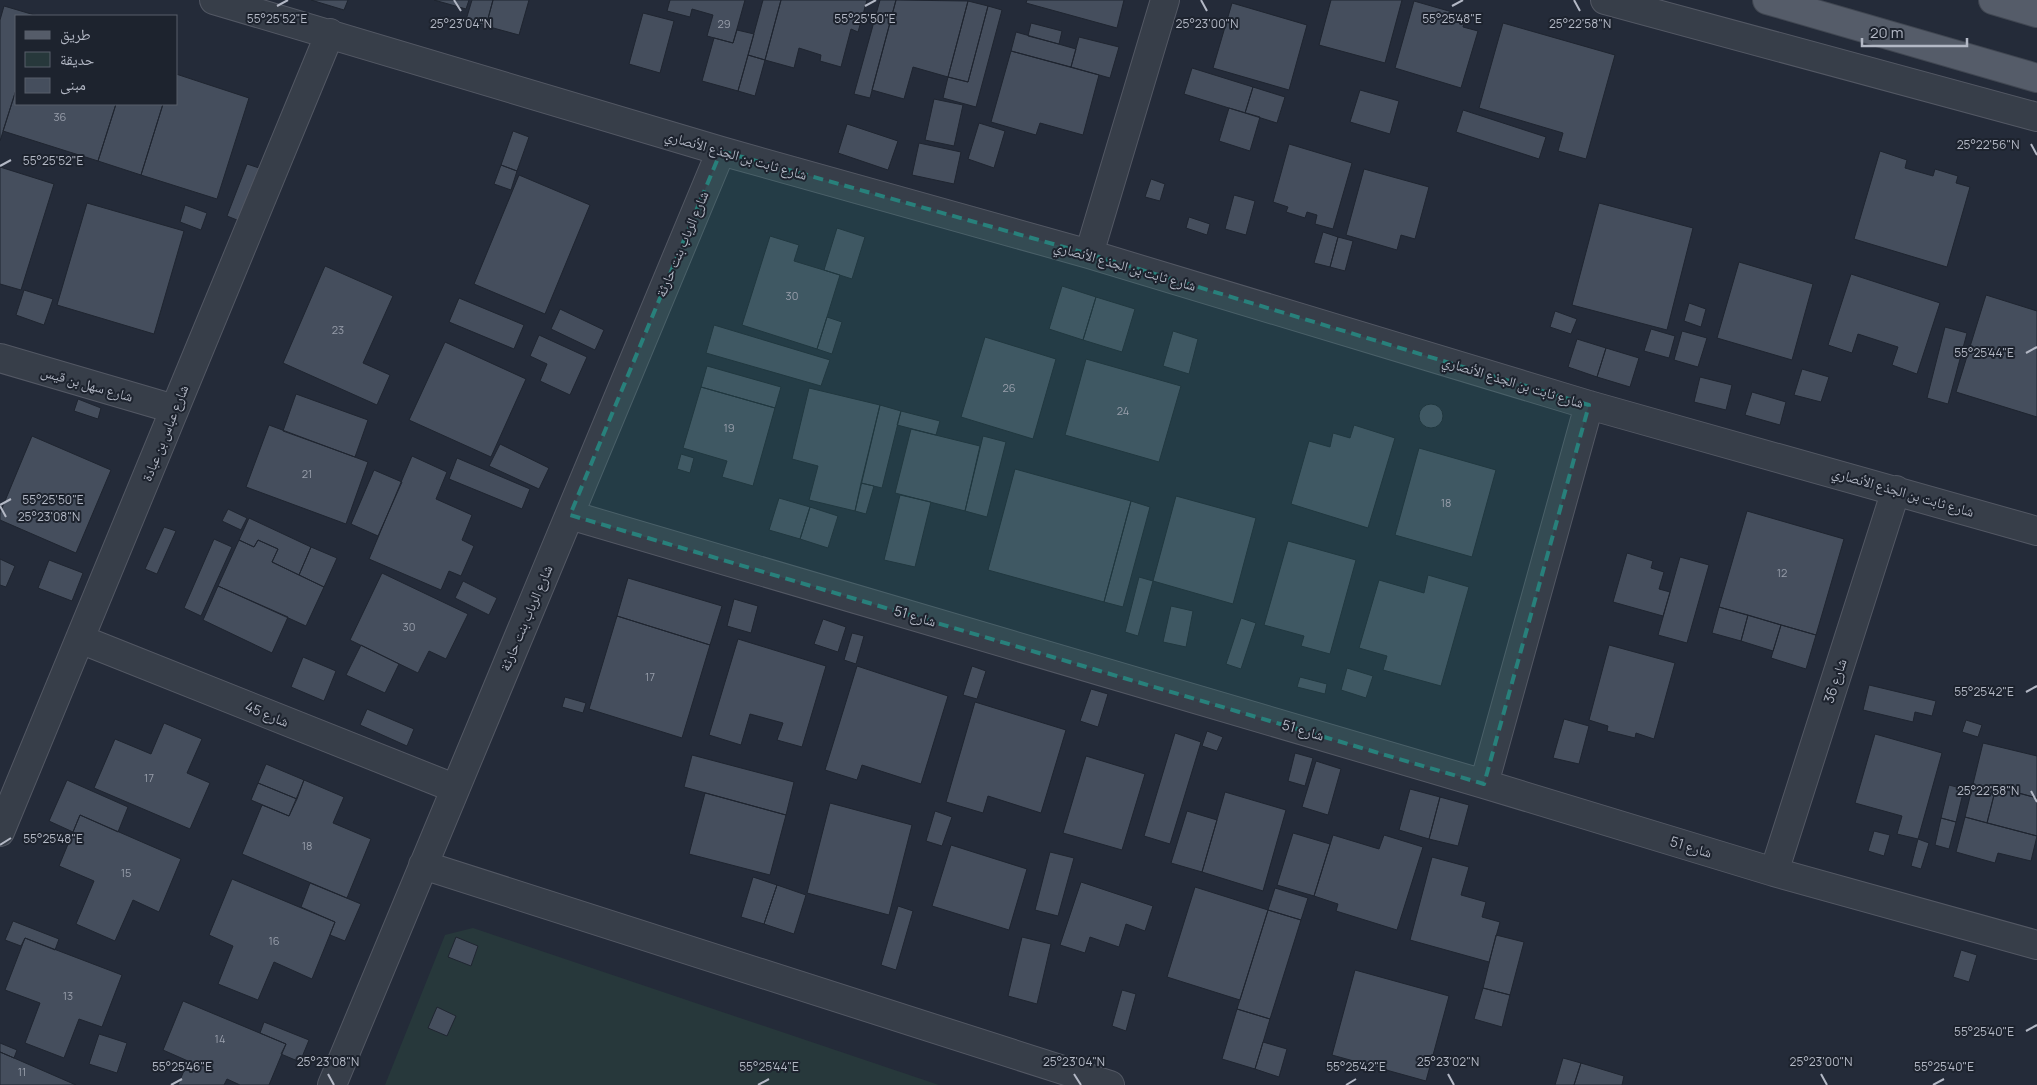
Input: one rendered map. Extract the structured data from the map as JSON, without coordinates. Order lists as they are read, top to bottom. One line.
{"streets":{"street":["شارع ثابت بن الجذع الأنصاري","شارع الرباب بنت حارثة","شارع سهل بن قيس","شارع عباس بن عبادة","شارع 51","شارع 36","شارع 45"]},"crossings":[["شارع ثابت بن الجذع الأنصاري","شارع الرباب بنت حارثة"],["شارع ثابت بن الجذع الأنصاري","شارع عباس بن عبادة"],["شارع ثابت بن الجذع الأنصاري","شارع 36"],["شارع الرباب بنت حارثة","شارع 51"],["شارع الرباب بنت حارثة","شارع 45"],["شارع سهل بن قيس","شارع عباس بن عبادة"],["شارع عباس بن عبادة","شارع 45"],["شارع 51","شارع 36"]],"house_numbers":["29","36","30","23","26","24","19","21","18","12","30","17","17","18","15","16","13","14","11"],"legend":["طريق","حديقة","مبنى"],"scale_bar":"20 m","coordinates":["55°25'52\"E","55°25'50\"E","55°25'48\"E","25°23'04\"N","25°23'00\"N","25°22'58\"N","25°22'56\"N","55°25'44\"E","25°23'08\"N","55°25'42\"E","55°25'40\"E","25°23'02\"N","55°25'46\"E"]}
